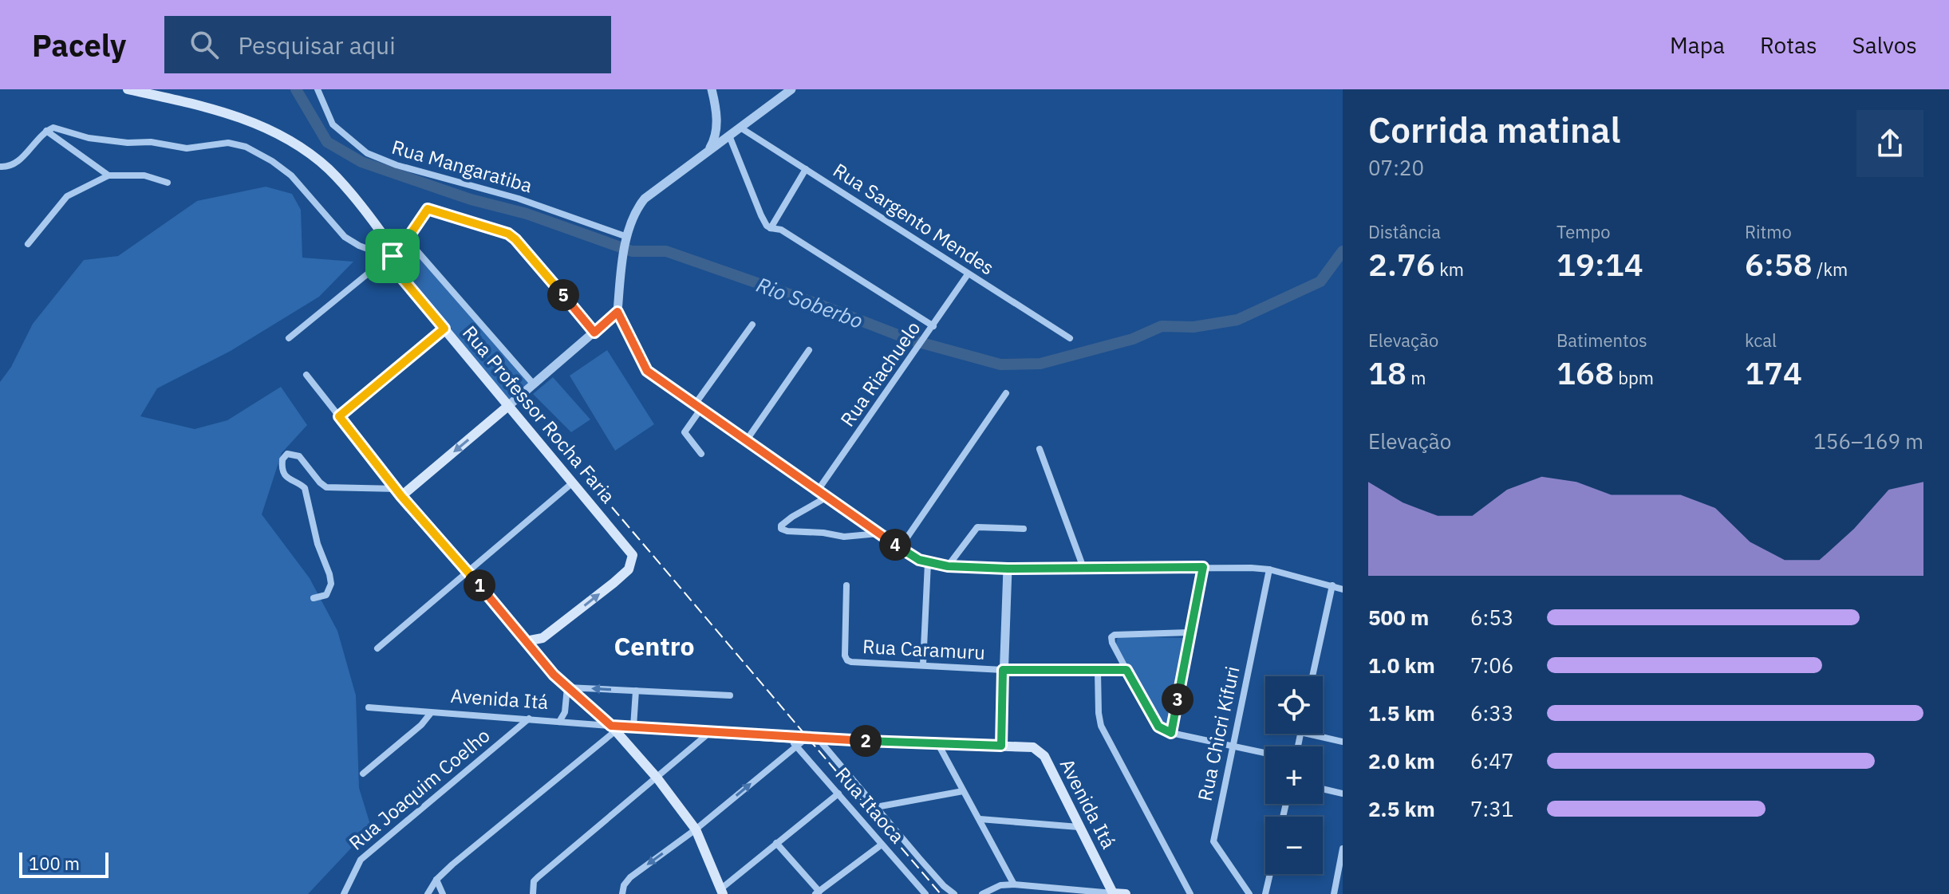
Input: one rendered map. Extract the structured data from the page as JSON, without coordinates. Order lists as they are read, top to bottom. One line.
{"streets":{"main road":["Rua Professor Rocha Faria","Avenida Itá"],"street":["Rua Mangaratiba","Rua Sargento Mendes","Rua Riachuelo","Rua Caramuru","Rua Chicri Kifuri","Rua Joaquim Coelho","Rua Itaoca"]},"crossings":[["Rua Sargento Mendes","Rua Riachuelo"],["Avenida Itá","Rua Joaquim Coelho"],["Avenida Itá","Rua Itaoca"]],"districts":["Centro"],"water":["Rio Soberbo"],"scale_bar":"100 m","page":{"header":"Pacely","search":"Pesquisar aqui","nav":["Mapa","Rotas","Salvos"],"heading":["Corrida matinal","07:20"],"stats":[["Distância","2.76 km"],["Tempo","19:14"],["Ritmo","6:58 /km"],["Elevação","18 m"],["Batimentos","168 bpm"],["kcal","174"]],"pins":["5","4","1","3","2"],"chart":["Elevação","156–169 m"],"list":[{"name":"500 m","note":"6:53"},{"name":"1.0 km","note":"7:06"},{"name":"1.5 km","note":"6:33"},{"name":"2.0 km","note":"6:47"},{"name":"2.5 km","note":"7:31"}],"map_buttons":["+","−"],"scale":"100 m"}}
